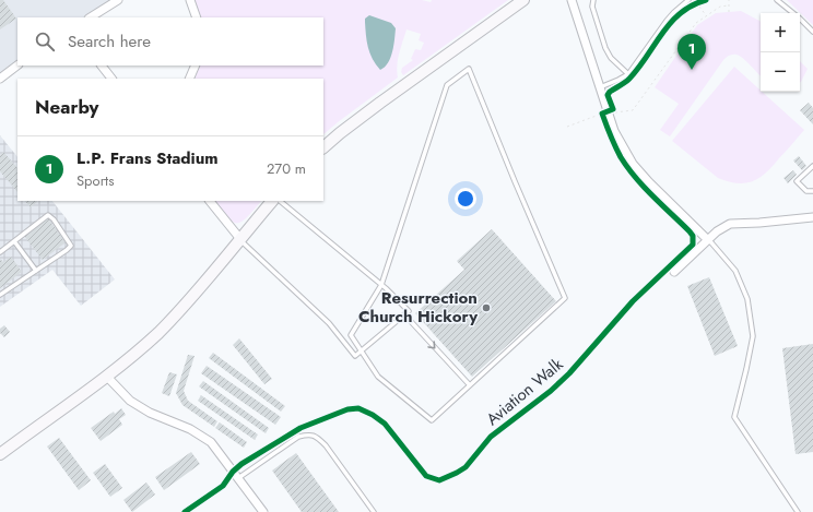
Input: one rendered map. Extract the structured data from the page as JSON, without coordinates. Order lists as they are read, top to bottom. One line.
{"streets":{"cycle path":["Aviation Walk"]},"places":["Resurrection Church Hickory"],"page":{"map_buttons":["+","−"],"search":"Search here","pins":"1","heading":"Nearby","list":[{"mark":"1","name":"L.P. Frans Stadium","note":"Sports","value":"270 m"}]}}
